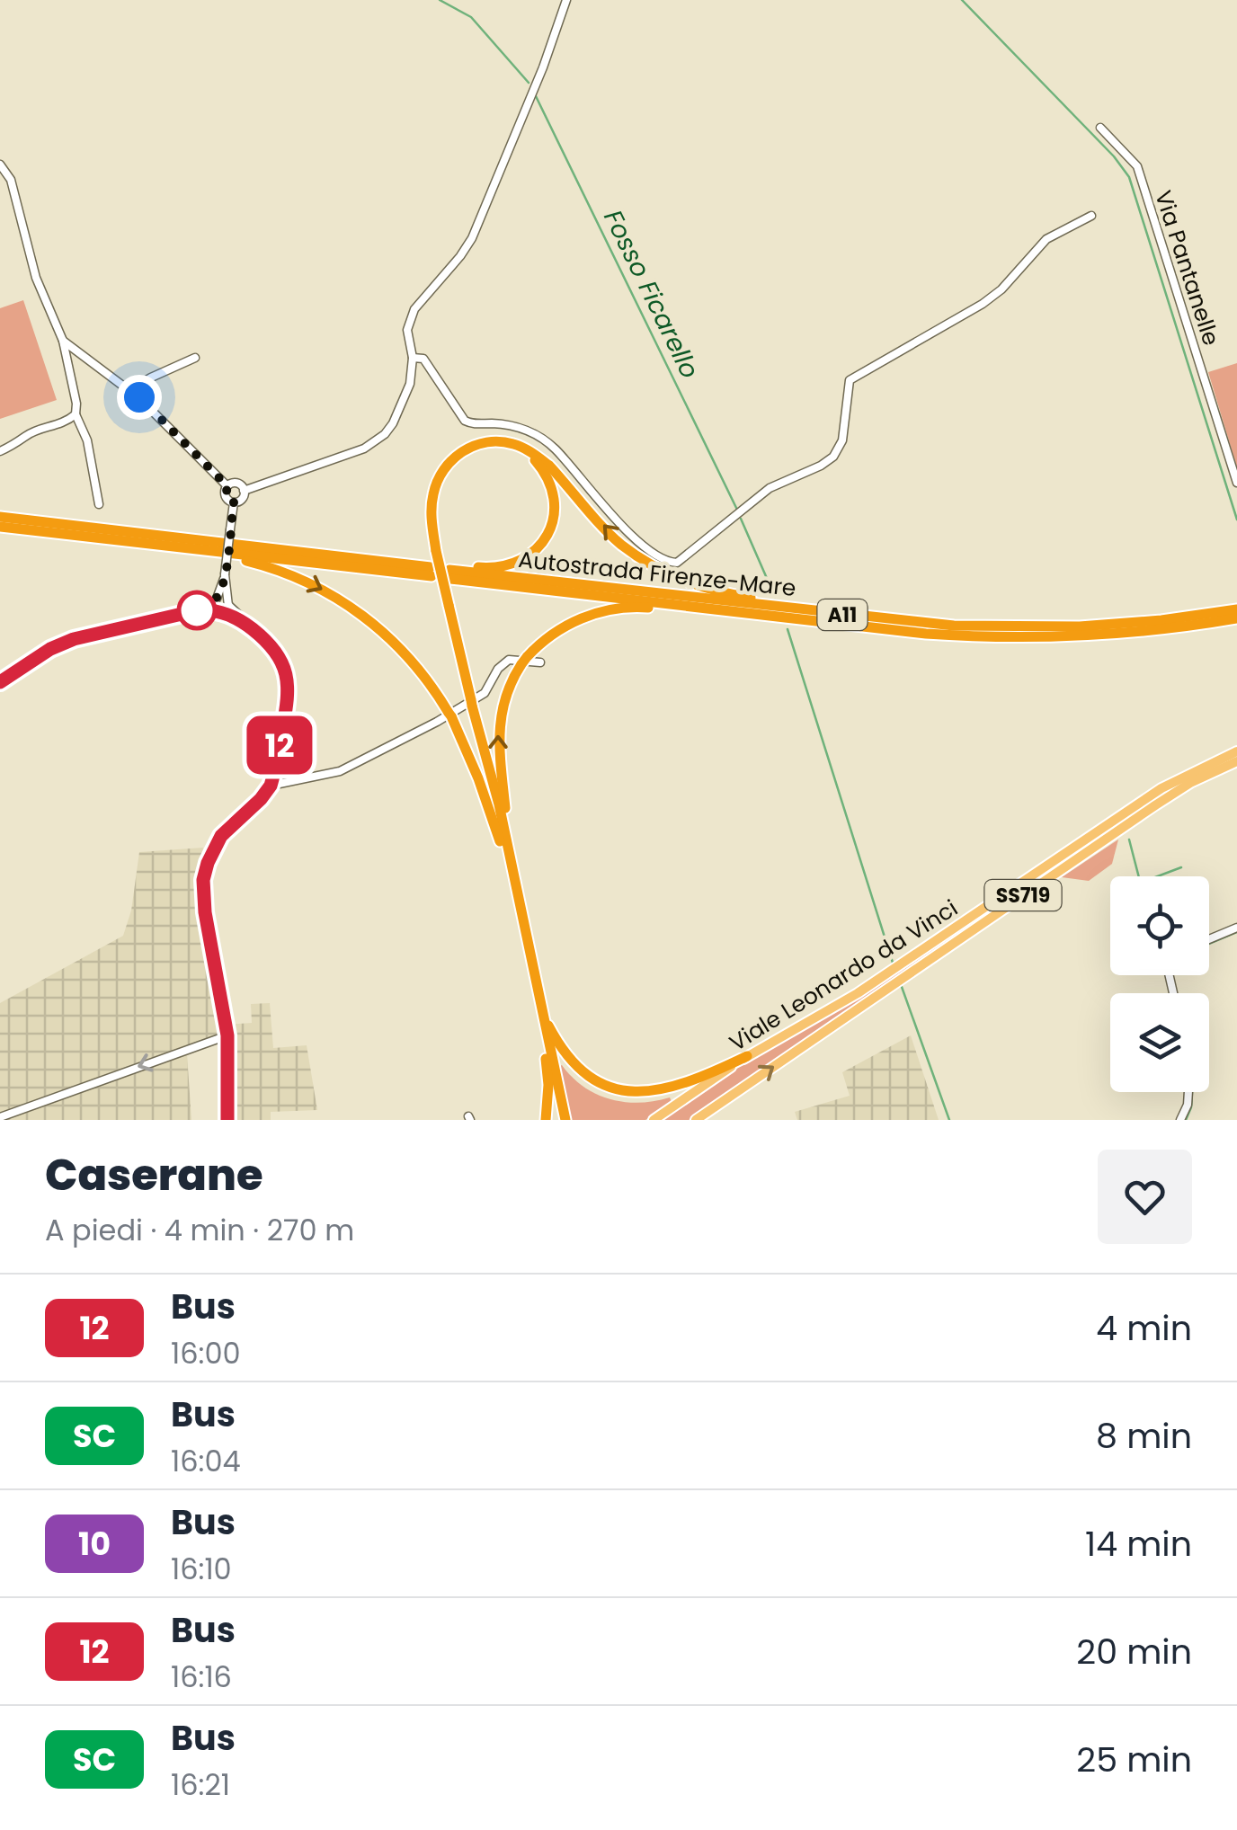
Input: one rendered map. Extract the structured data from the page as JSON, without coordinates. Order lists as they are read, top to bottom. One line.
{"streets":{"highway":["Autostrada Firenze-Mare","A11"],"main road":["SS719","Viale Leonardo da Vinci"],"street":["Via Pantanelle"]},"water":["Fosso Ficarello"],"lines":["bus line 12"],"page":{"on_map":"12","heading":["Caserane","A piedi · 4 min · 270 m"],"list":[{"mark":"12","name":"Bus","note":"16:00","value":"4 min"},{"mark":"SC","name":"Bus","note":"16:04","value":"8 min"},{"mark":"10","name":"Bus","note":"16:10","value":"14 min"},{"mark":"12","name":"Bus","note":"16:16","value":"20 min"},{"mark":"SC","name":"Bus","note":"16:21","value":"25 min"}]}}
